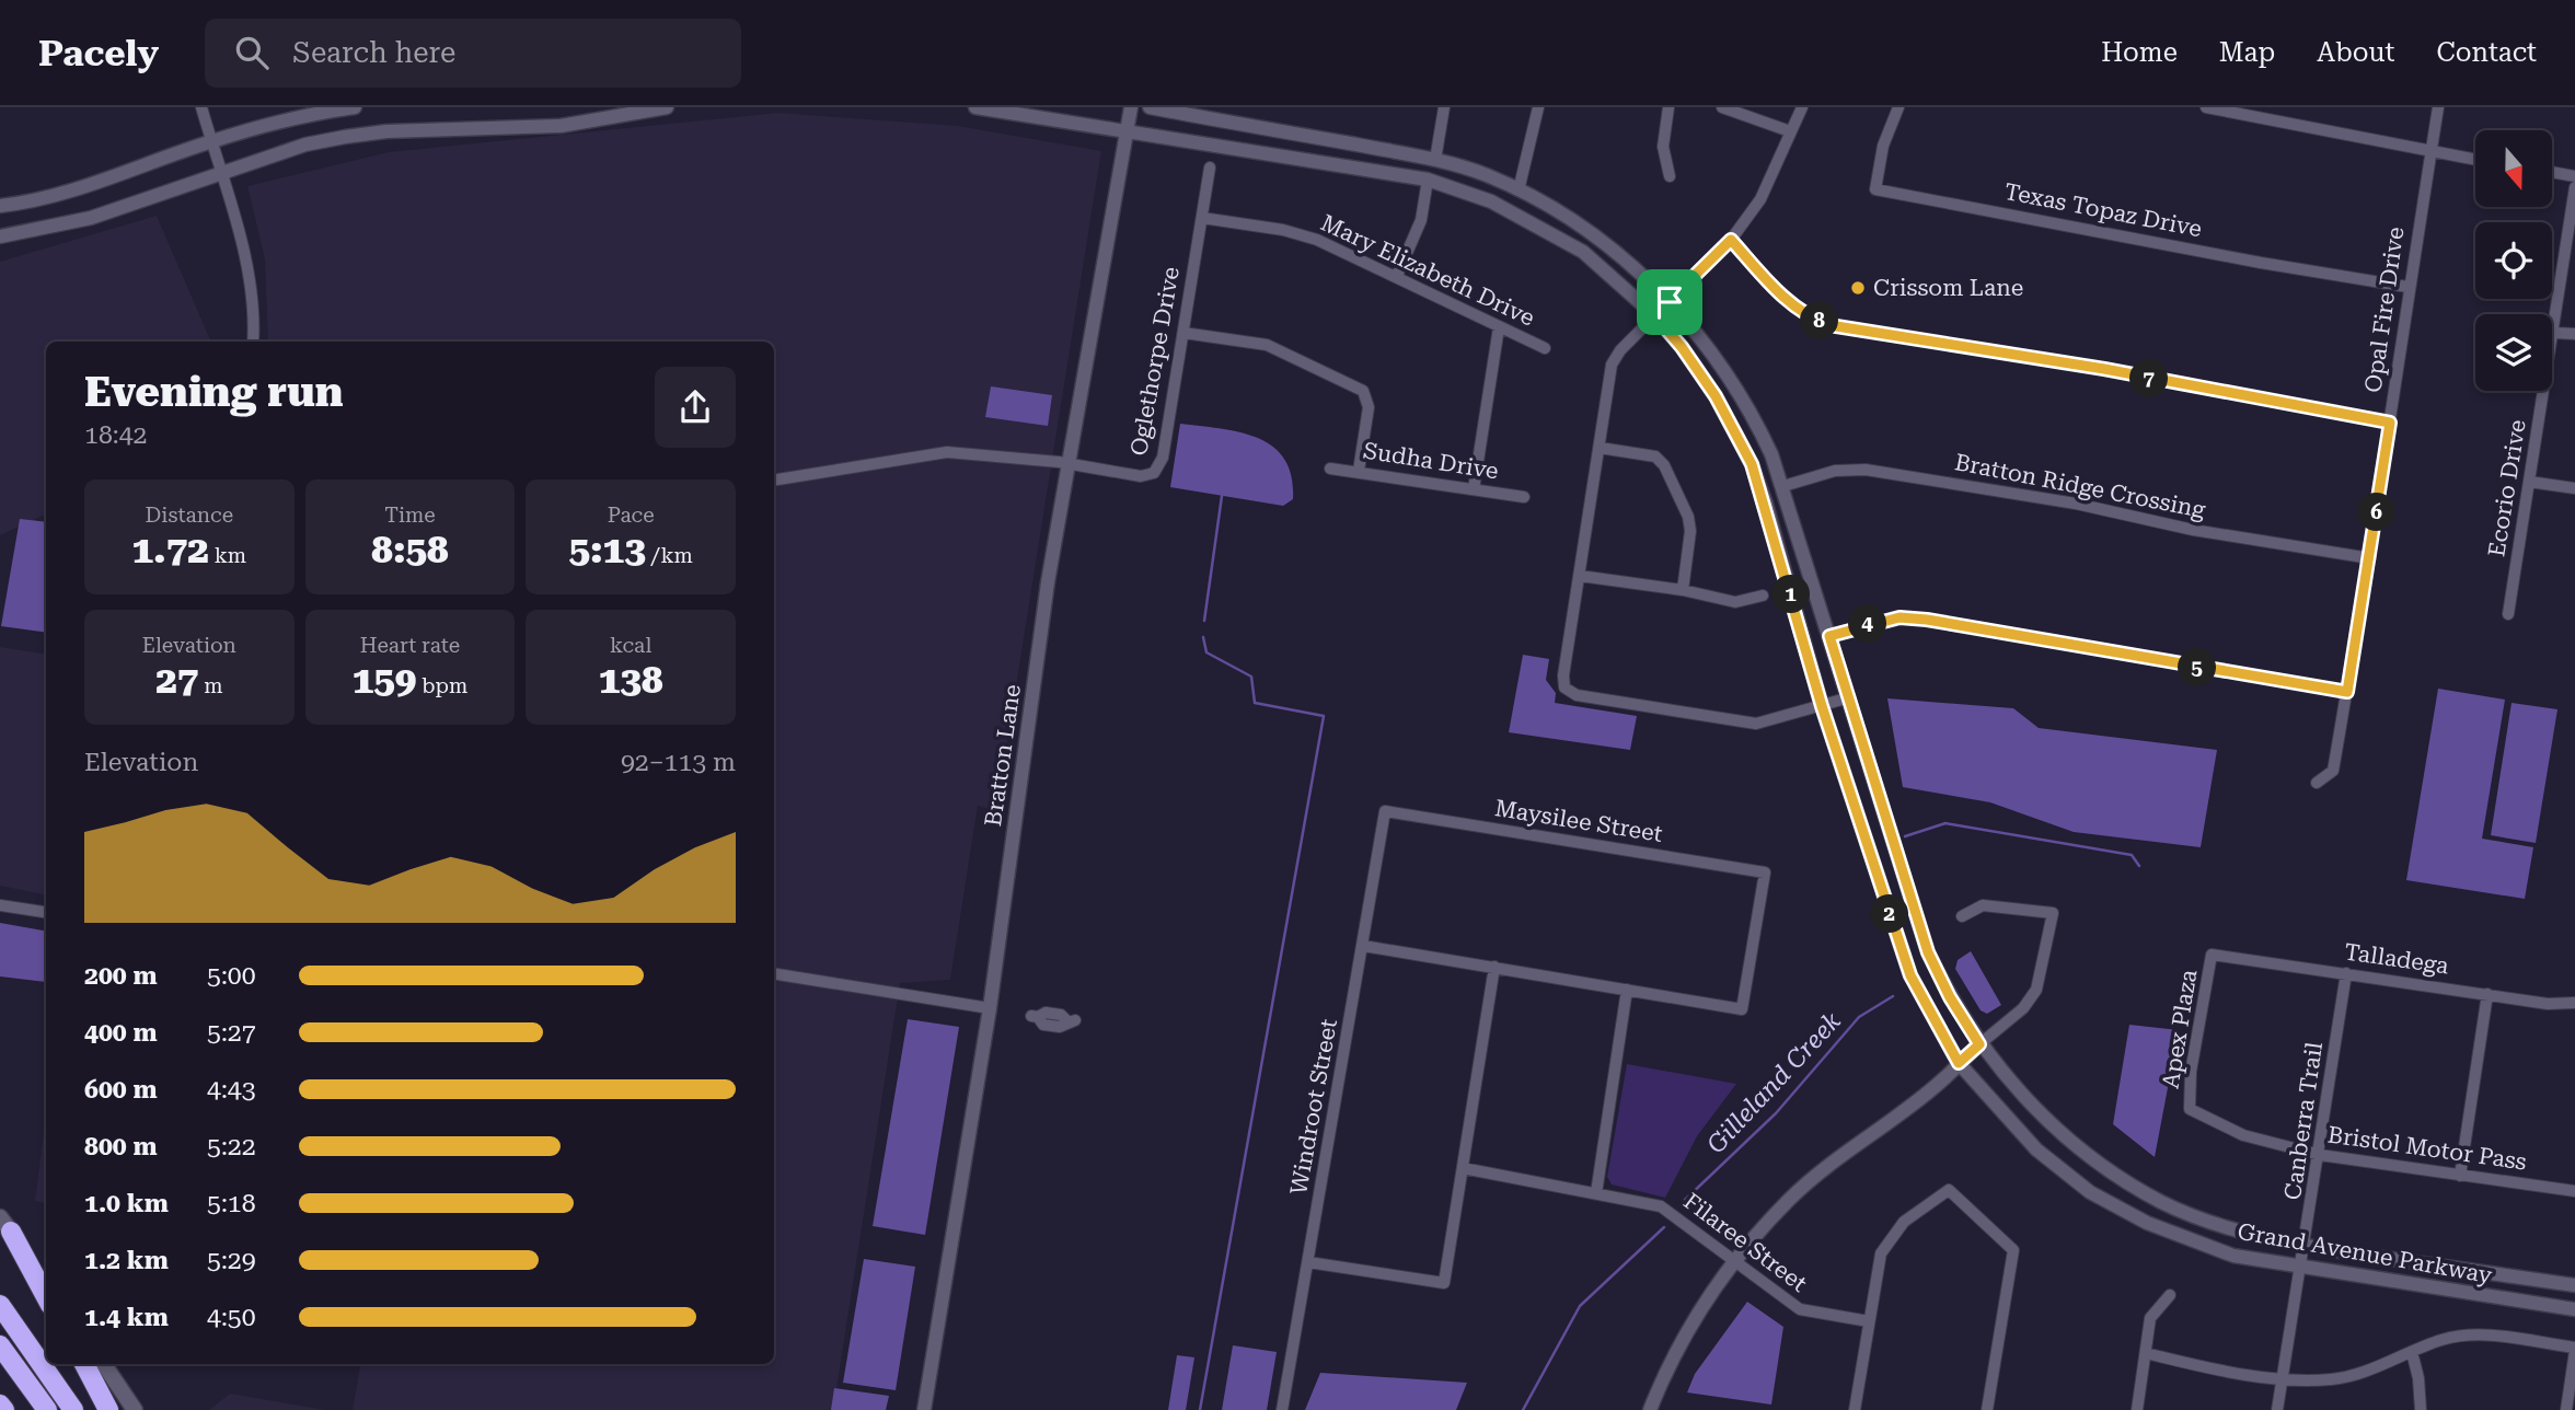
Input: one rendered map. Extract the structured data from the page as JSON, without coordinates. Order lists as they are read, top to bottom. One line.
{"streets":{"street":["Texas Topaz Drive","Mary Elizabeth Drive","Opal Fire Drive","Oglethorpe Drive","Sudha Drive","Bratton Ridge Crossing","Ecorio Drive","Bratton Lane","Maysilee Street","Talladega","Apex Plaza","Windroot Street","Canberra Trail","Bristol Motor Pass","Filaree Street","Grand Avenue Parkway"]},"crossings":[["Texas Topaz Drive","Opal Fire Drive"],["Mary Elizabeth Drive","Oglethorpe Drive"],["Opal Fire Drive","Bratton Ridge Crossing"],["Oglethorpe Drive","Bratton Lane"],["Bratton Ridge Crossing","Grand Avenue Parkway"],["Bratton Lane","Grand Avenue Parkway"],["Maysilee Street","Windroot Street"],["Talladega","Apex Plaza"],["Talladega","Canberra Trail"],["Apex Plaza","Bristol Motor Pass"],["Canberra Trail","Bristol Motor Pass"],["Canberra Trail","Grand Avenue Parkway"]],"water":["Gilleland Creek"],"places":["Crissom Lane"],"north":"bottom","page":{"header":"Pacely","search":"Search here","nav":["Home","Map","About","Contact"],"pins":["8","7","6","1","4","5","2"],"heading":["Evening run","18:42"],"stats":[["Distance","1.72 km"],["Time","8:58"],["Pace","5:13 /km"],["Elevation","27 m"],["Heart rate","159 bpm"],["kcal","138"]],"chart":["Elevation","92–113 m"],"list":[{"name":"200 m","note":"5:00"},{"name":"400 m","note":"5:27"},{"name":"600 m","note":"4:43"},{"name":"800 m","note":"5:22"},{"name":"1.0 km","note":"5:18"},{"name":"1.2 km","note":"5:29"},{"name":"1.4 km","note":"4:50"}]}}
